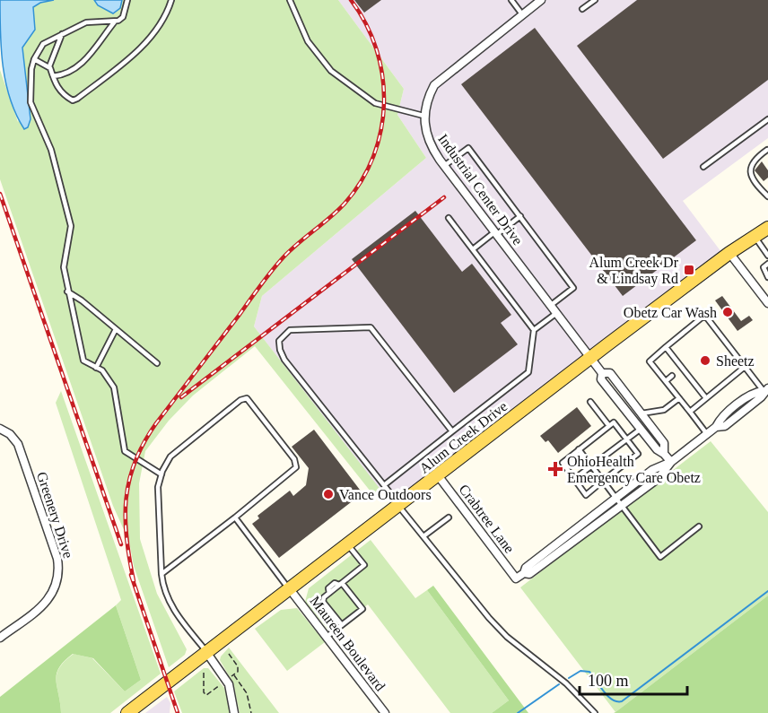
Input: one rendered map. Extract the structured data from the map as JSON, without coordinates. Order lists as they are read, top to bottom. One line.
{"streets":{"main road":["Alum Creek Drive"],"street":["Industrial Center Drive","Greenery Drive","Crabtree Lane","Maureen Boulevard"]},"crossings":[["Industrial Center Drive","Alum Creek Drive"],["Alum Creek Drive","Crabtree Lane"],["Alum Creek Drive","Maureen Boulevard"]],"places":{"transit":["Alum Creek Dr & Lindsay Rd"],"other":["Obetz Car Wash","Sheetz","Vance Outdoors"],"health":["OhioHealth Emergency Care Obetz"]},"scale_bar":"100 m"}
